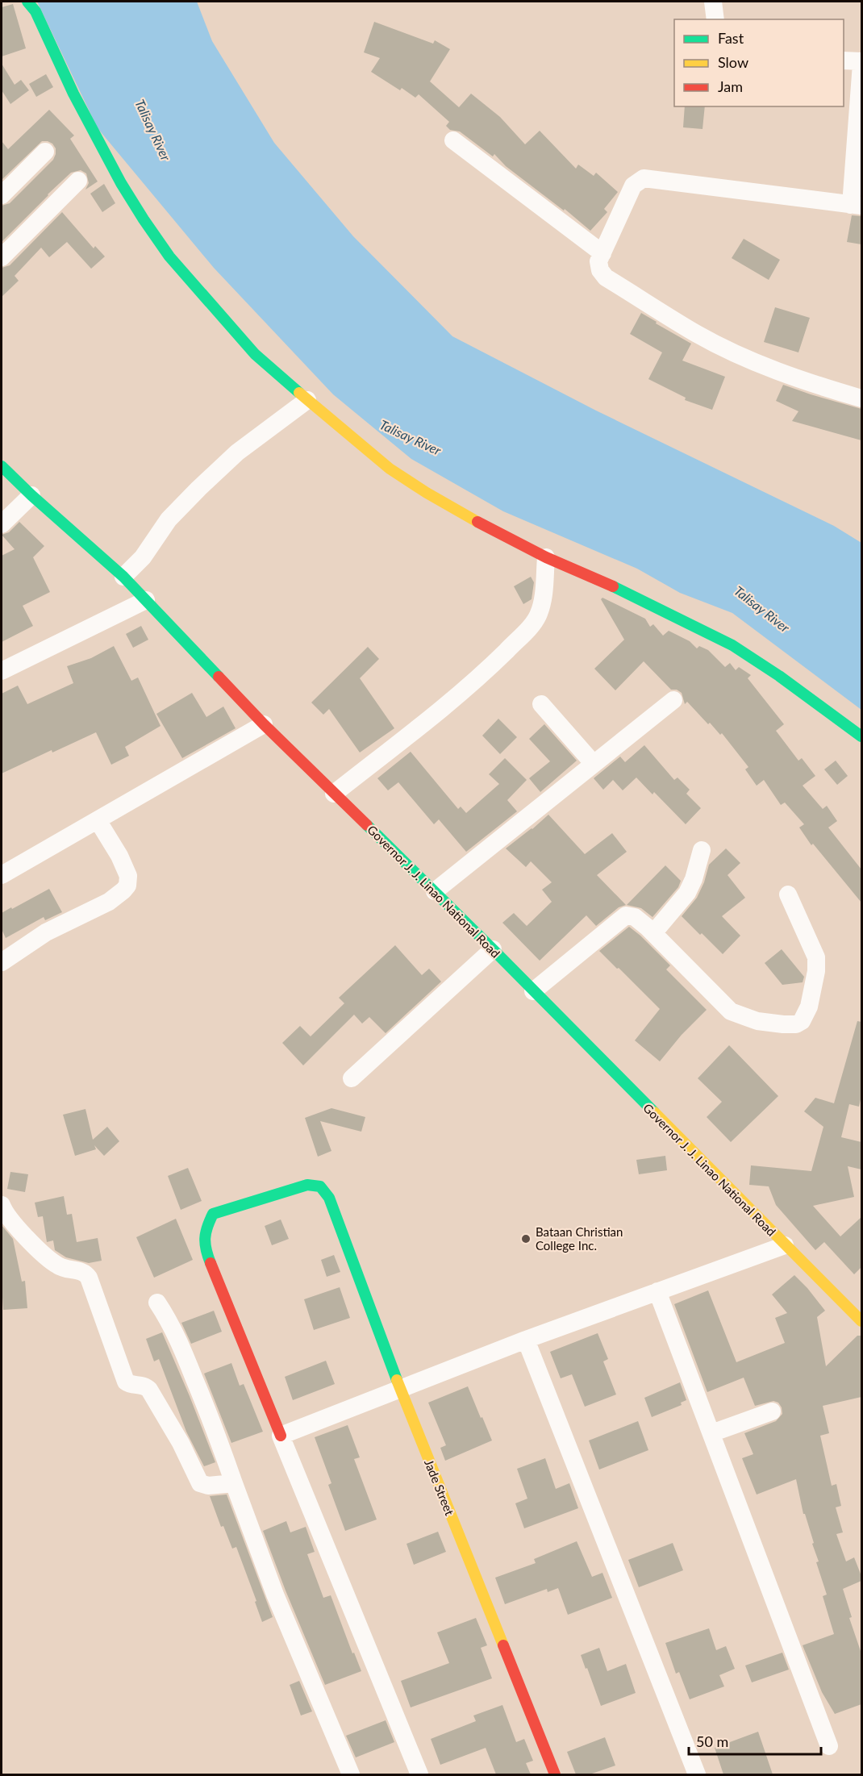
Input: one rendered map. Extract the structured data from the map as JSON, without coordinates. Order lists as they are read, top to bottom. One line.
{"streets":{"street":["Governor J. J. Linao National Road","Jade Street"]},"water":["Talisay River"],"places":["Bataan Christian College Inc."],"legend":["Fast","Slow","Jam"],"scale_bar":"50 m"}
